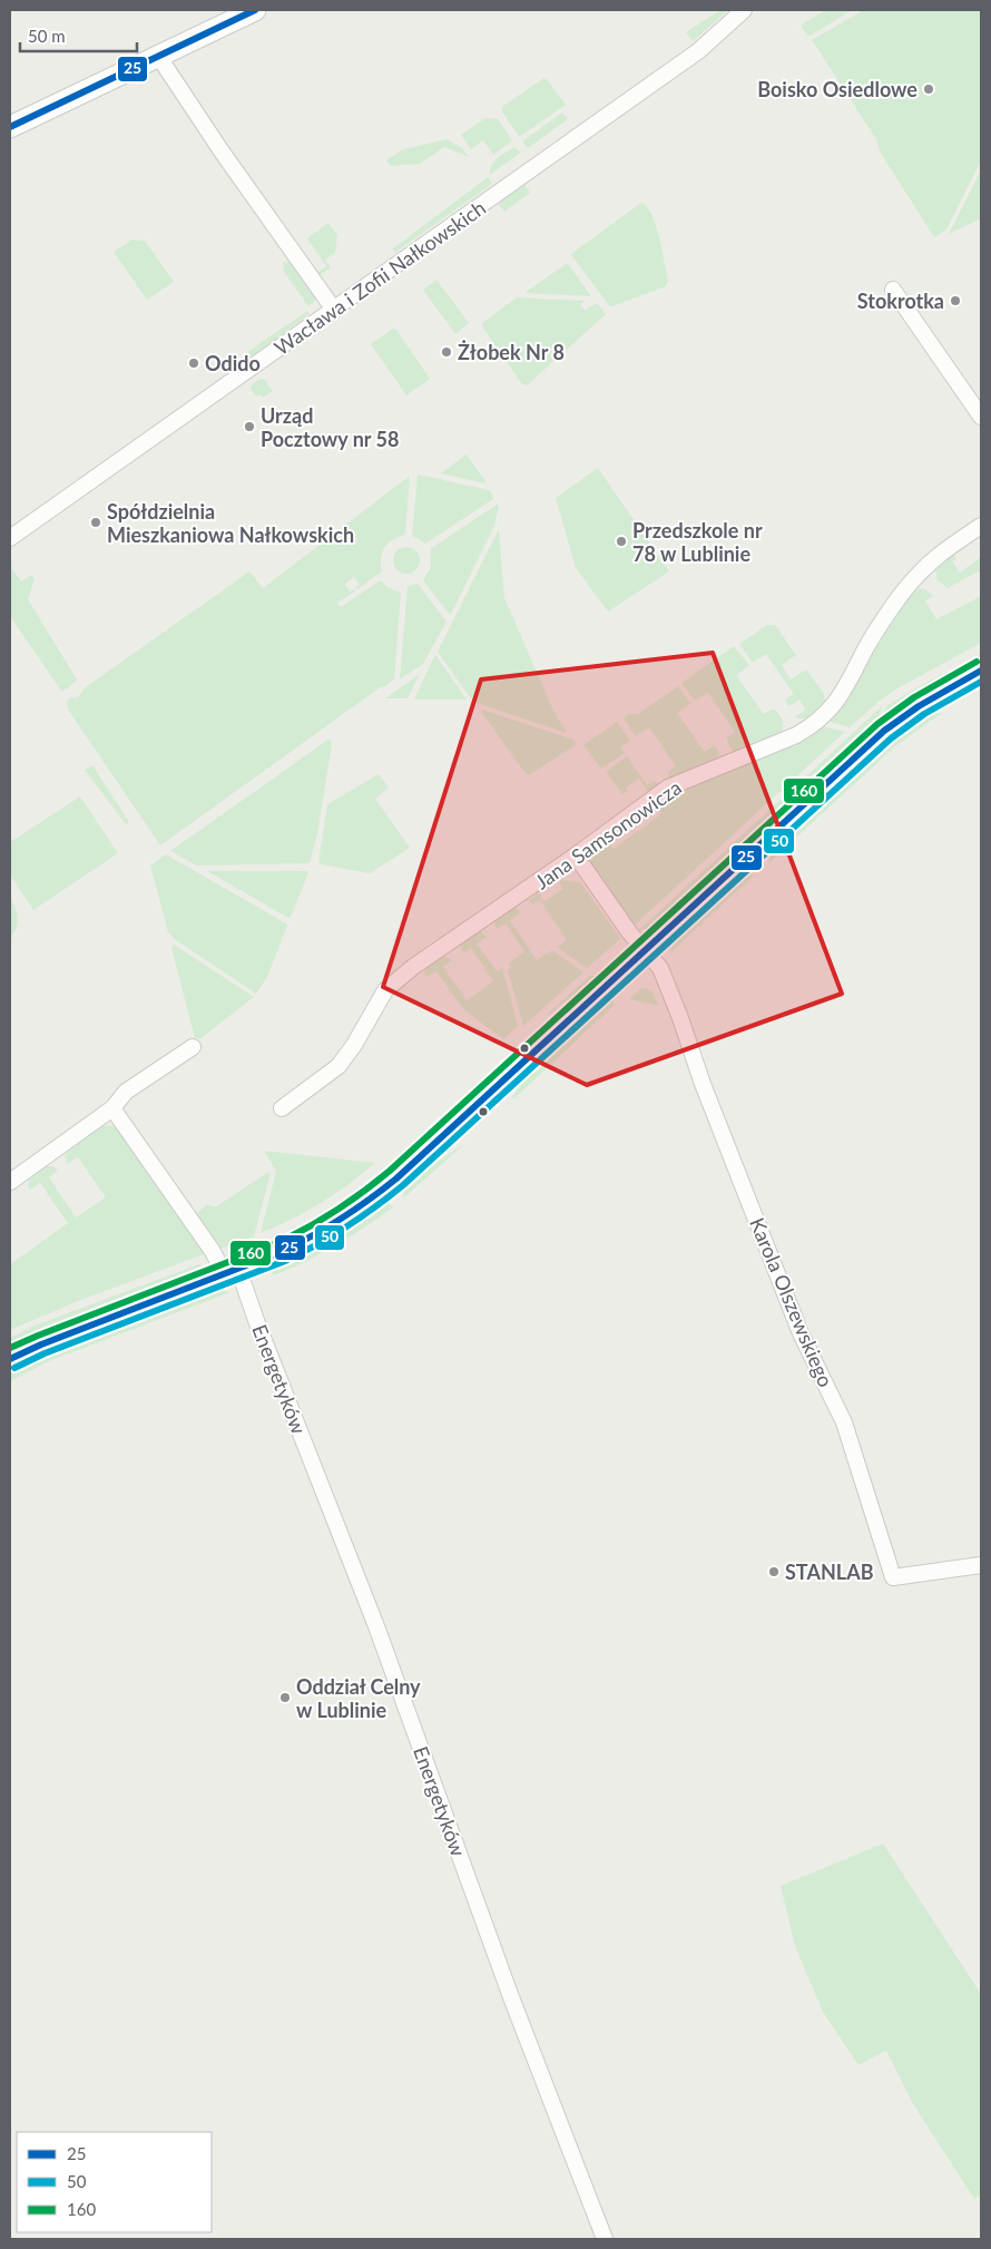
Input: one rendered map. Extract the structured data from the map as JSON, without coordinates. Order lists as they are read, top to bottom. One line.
{"streets":{"street":["Wacława i Zofii Nałkowskich","Jana Samsonowicza","Karola Olszewskiego","Energetyków"]},"places":["Boisko Osiedlowe","Stokrotka","Żłobek Nr 8","Odido","Urząd Pocztowy nr 58","Spółdzielnia Mieszkaniowa Nałkowskich","Przedszkole nr 78 w Lublinie","STANLAB","Oddział Celny w Lublinie"],"lines":["transit line 25","transit line 160","transit line 50"],"legend":["25","50","160"],"scale_bar":"50 m"}
